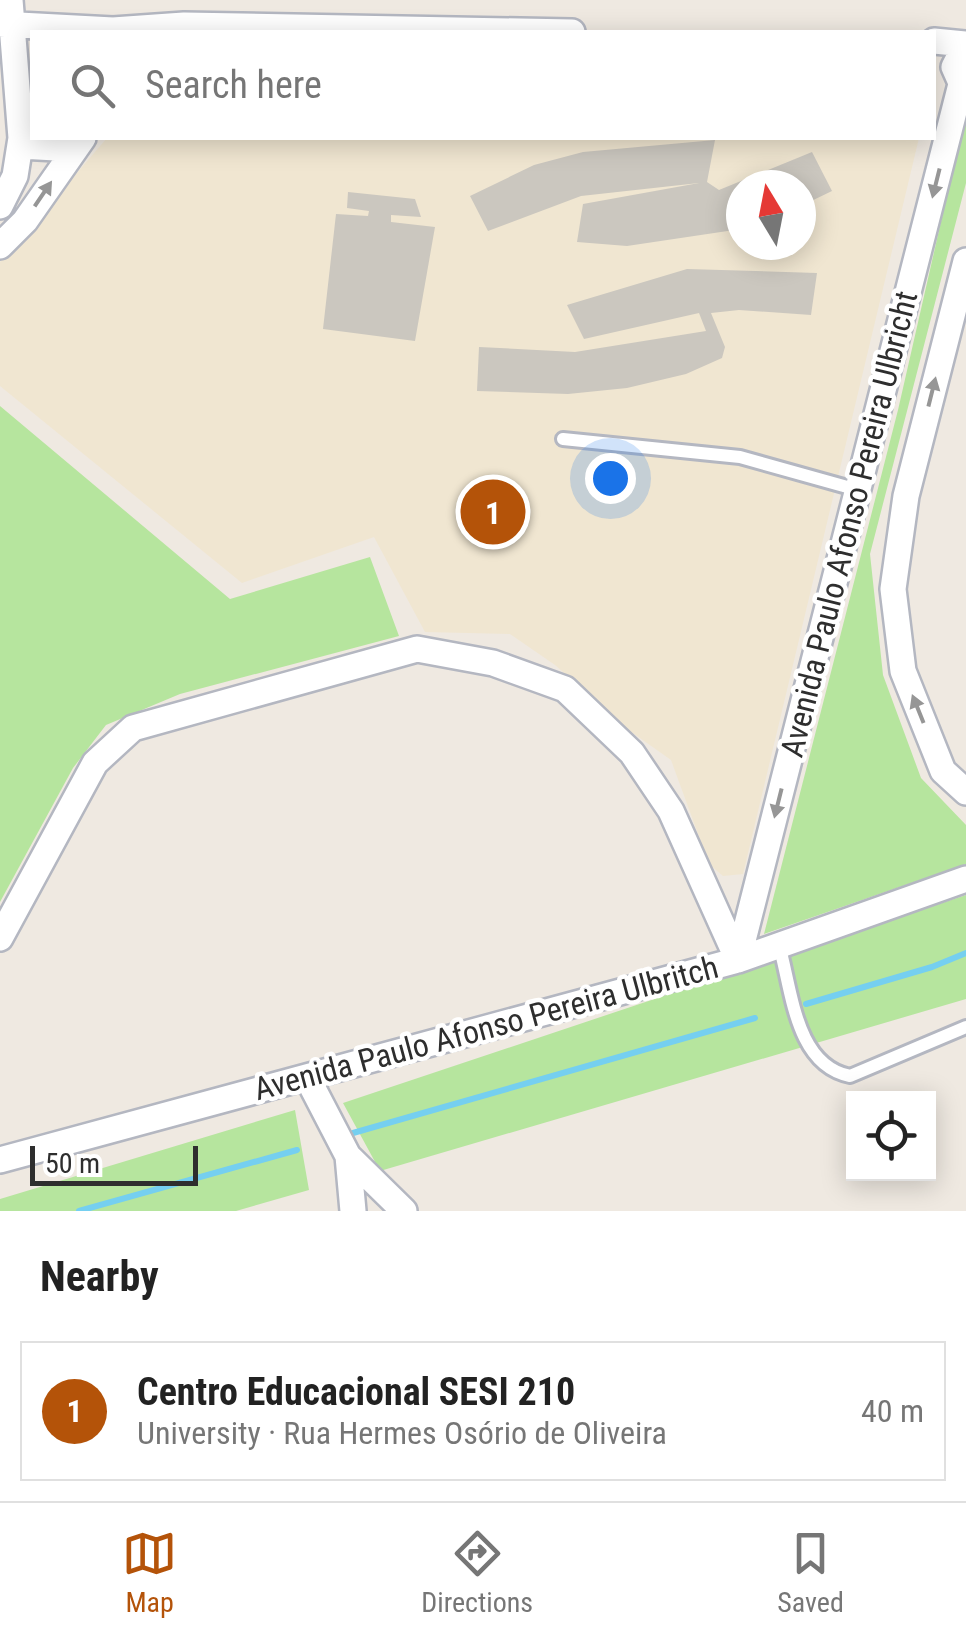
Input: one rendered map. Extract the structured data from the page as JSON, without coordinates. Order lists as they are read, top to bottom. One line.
{"streets":{"street":["Avenida Paulo Afonso Pereira Ulbricht","Avenida Paulo Afonso Pereira Ulbritch"]},"crossings":[["Avenida Paulo Afonso Pereira Ulbricht","Avenida Paulo Afonso Pereira Ulbritch"]],"scale_bar":"50 m","north":"top","page":{"search":"Search here","pins":"1","scale":"50 m","heading":"Nearby","list":[{"mark":"1","name":"Centro Educacional SESI 210","note":"University · Rua Hermes Osório de Oliveira","value":"40 m"}],"nav":["Map","Directions","Saved"]}}
